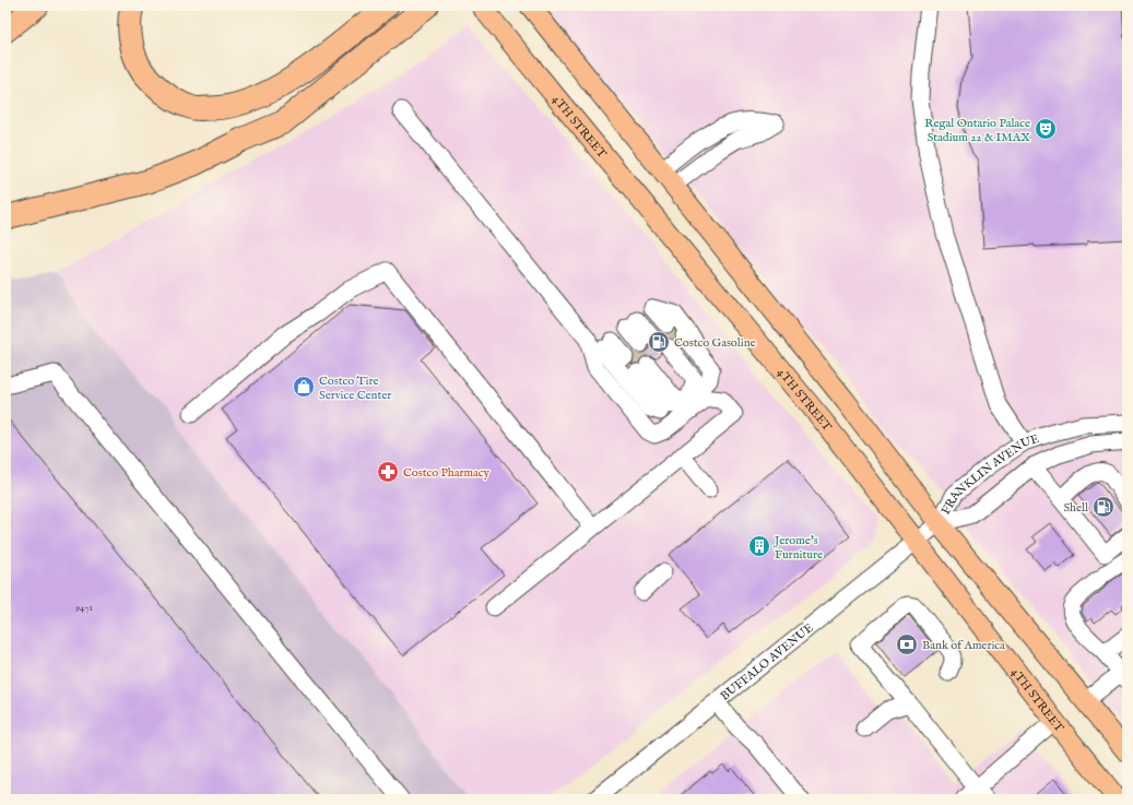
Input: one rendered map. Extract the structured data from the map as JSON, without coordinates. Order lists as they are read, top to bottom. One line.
{"streets":{"main road":["4TH STREET"],"street":["FRANKLIN AVENUE","BUFFALO AVENUE"]},"crossings":[["4TH STREET","BUFFALO AVENUE"],["FRANKLIN AVENUE","BUFFALO AVENUE"]],"places":{"theatre":["Regal Ontario Palace Stadium 22 & IMAX"],"fuel station":["Costco Gasoline","Shell"],"shop":["Costco Tire Service Center"],"pharmacy":["Costco Pharmacy"],"building":["Jerome's Furniture"],"bank":["Bank of America"]},"house_numbers":["9471"]}
